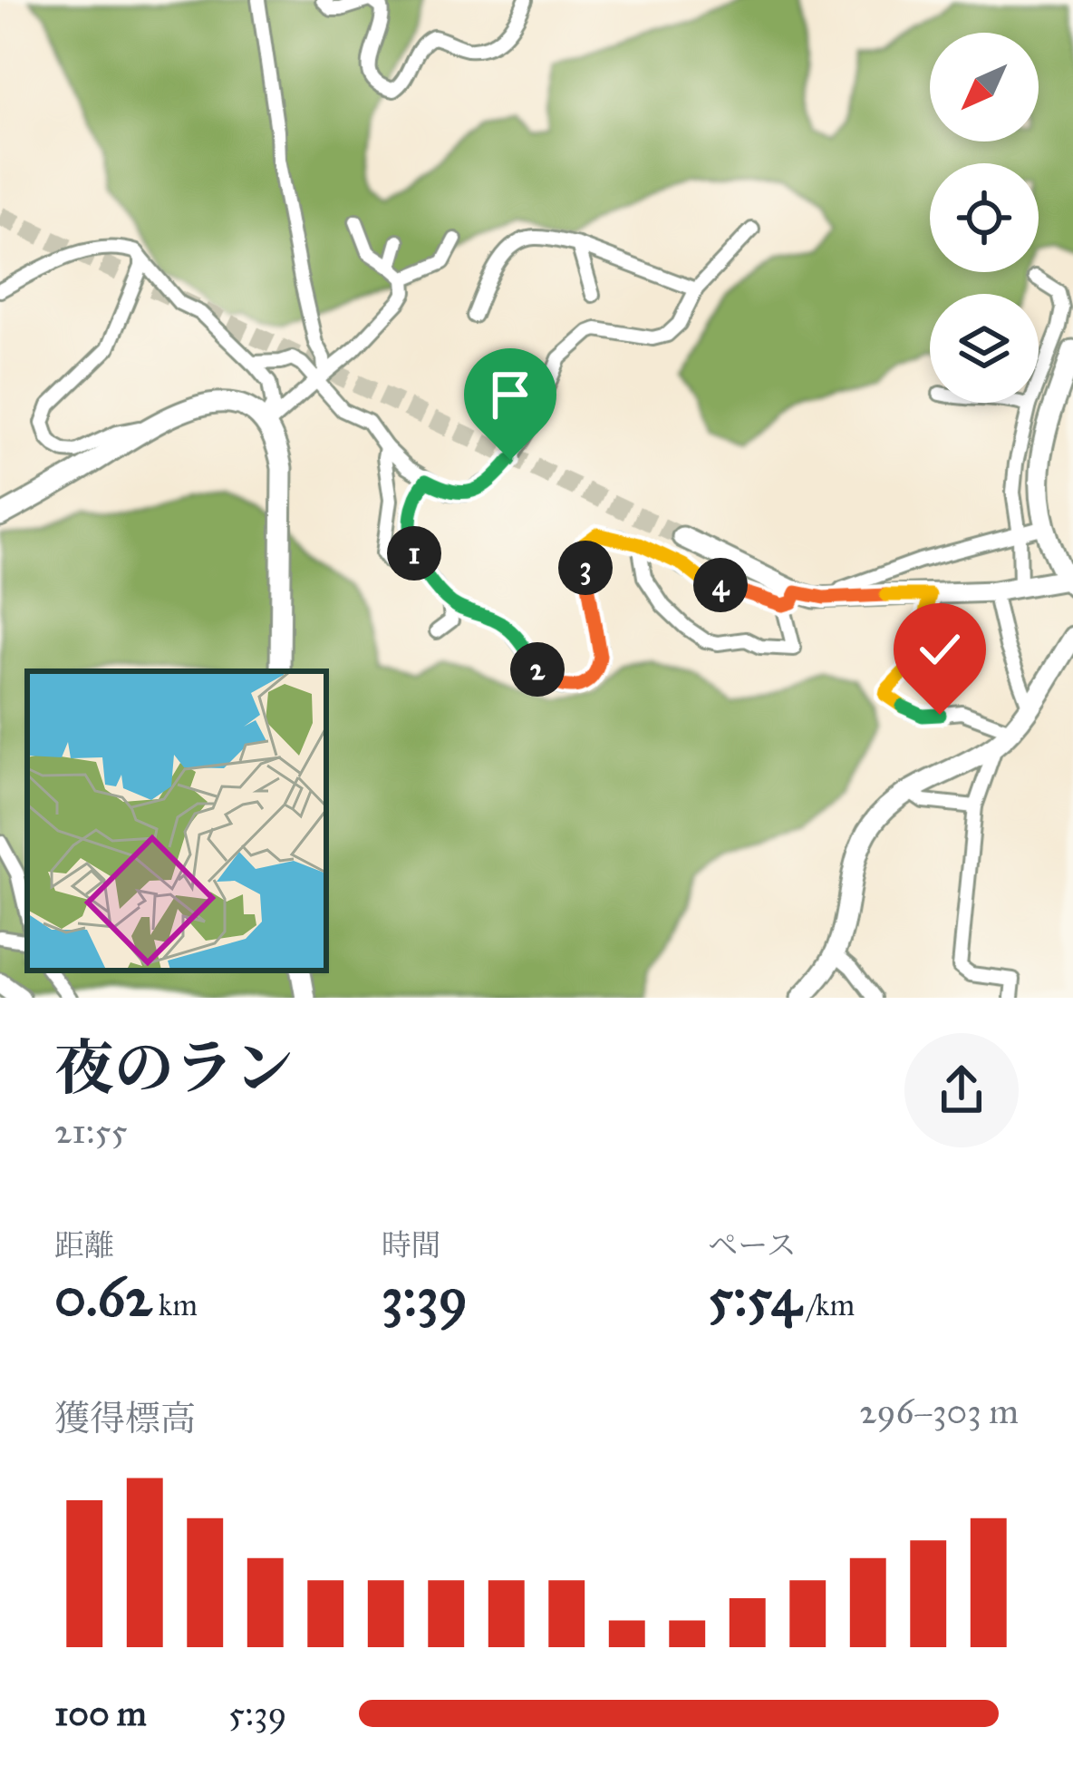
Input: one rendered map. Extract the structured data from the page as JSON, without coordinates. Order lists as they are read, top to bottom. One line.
{"north":"bottom left","page":{"pins":["1","3","4","2"],"heading":["夜のラン","21:55"],"stats":[["距離","0.62 km"],["時間","3:39"],["ペース","5:54 /km"]],"chart":["獲得標高","296–303 m"],"list":[{"name":"100 m","note":"5:39"}]}}
